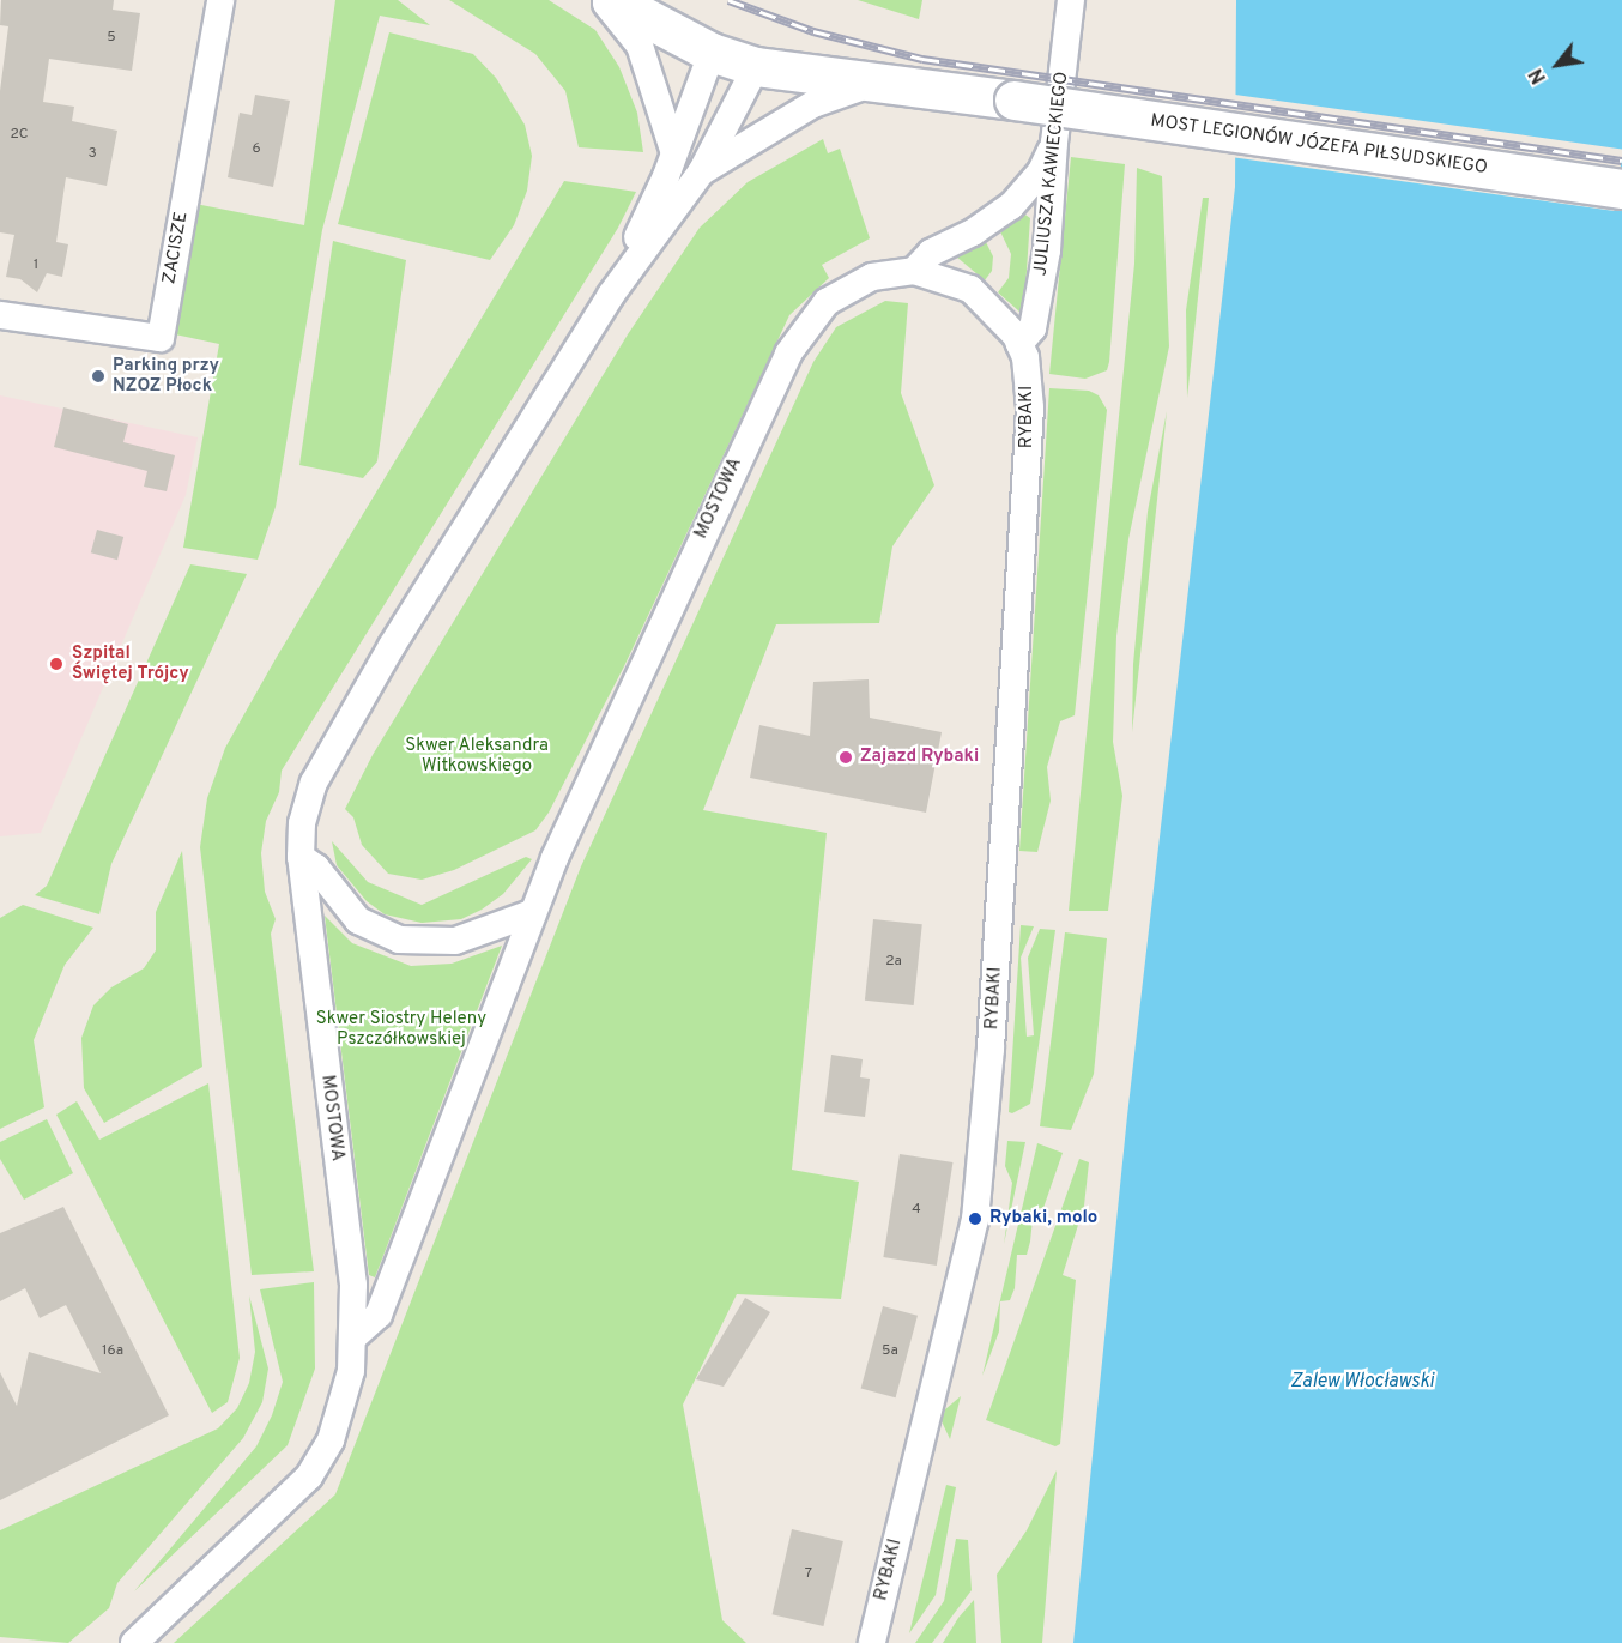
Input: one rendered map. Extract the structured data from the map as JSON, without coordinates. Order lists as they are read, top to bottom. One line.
{"streets":{"main road":["MOST LEGIONÓW JÓZEFA PIŁSUDSKIEGO","MOSTOWA"],"street":["JULIUSZA KAWIECKIEGO","ZACISZE","RYBAKI"]},"crossings":[["MOST LEGIONÓW JÓZEFA PIŁSUDSKIEGO","MOSTOWA"],["JULIUSZA KAWIECKIEGO","RYBAKI"],["JULIUSZA KAWIECKIEGO","MOSTOWA"],["RYBAKI","MOSTOWA"]],"water":["Zalew Włocławski"],"parks":["Skwer Aleksandra Witkowskiego","Skwer Siostry Heleny Pszczółkowskiej"],"places":["Parking przy NZOZ Płock","Szpital Świętej Trójcy","Zajazd Rybaki","Rybaki, molo"],"house_numbers":["5","2C","6","3","1","2a","4","16a","5a","7"],"north":"bottom left"}
